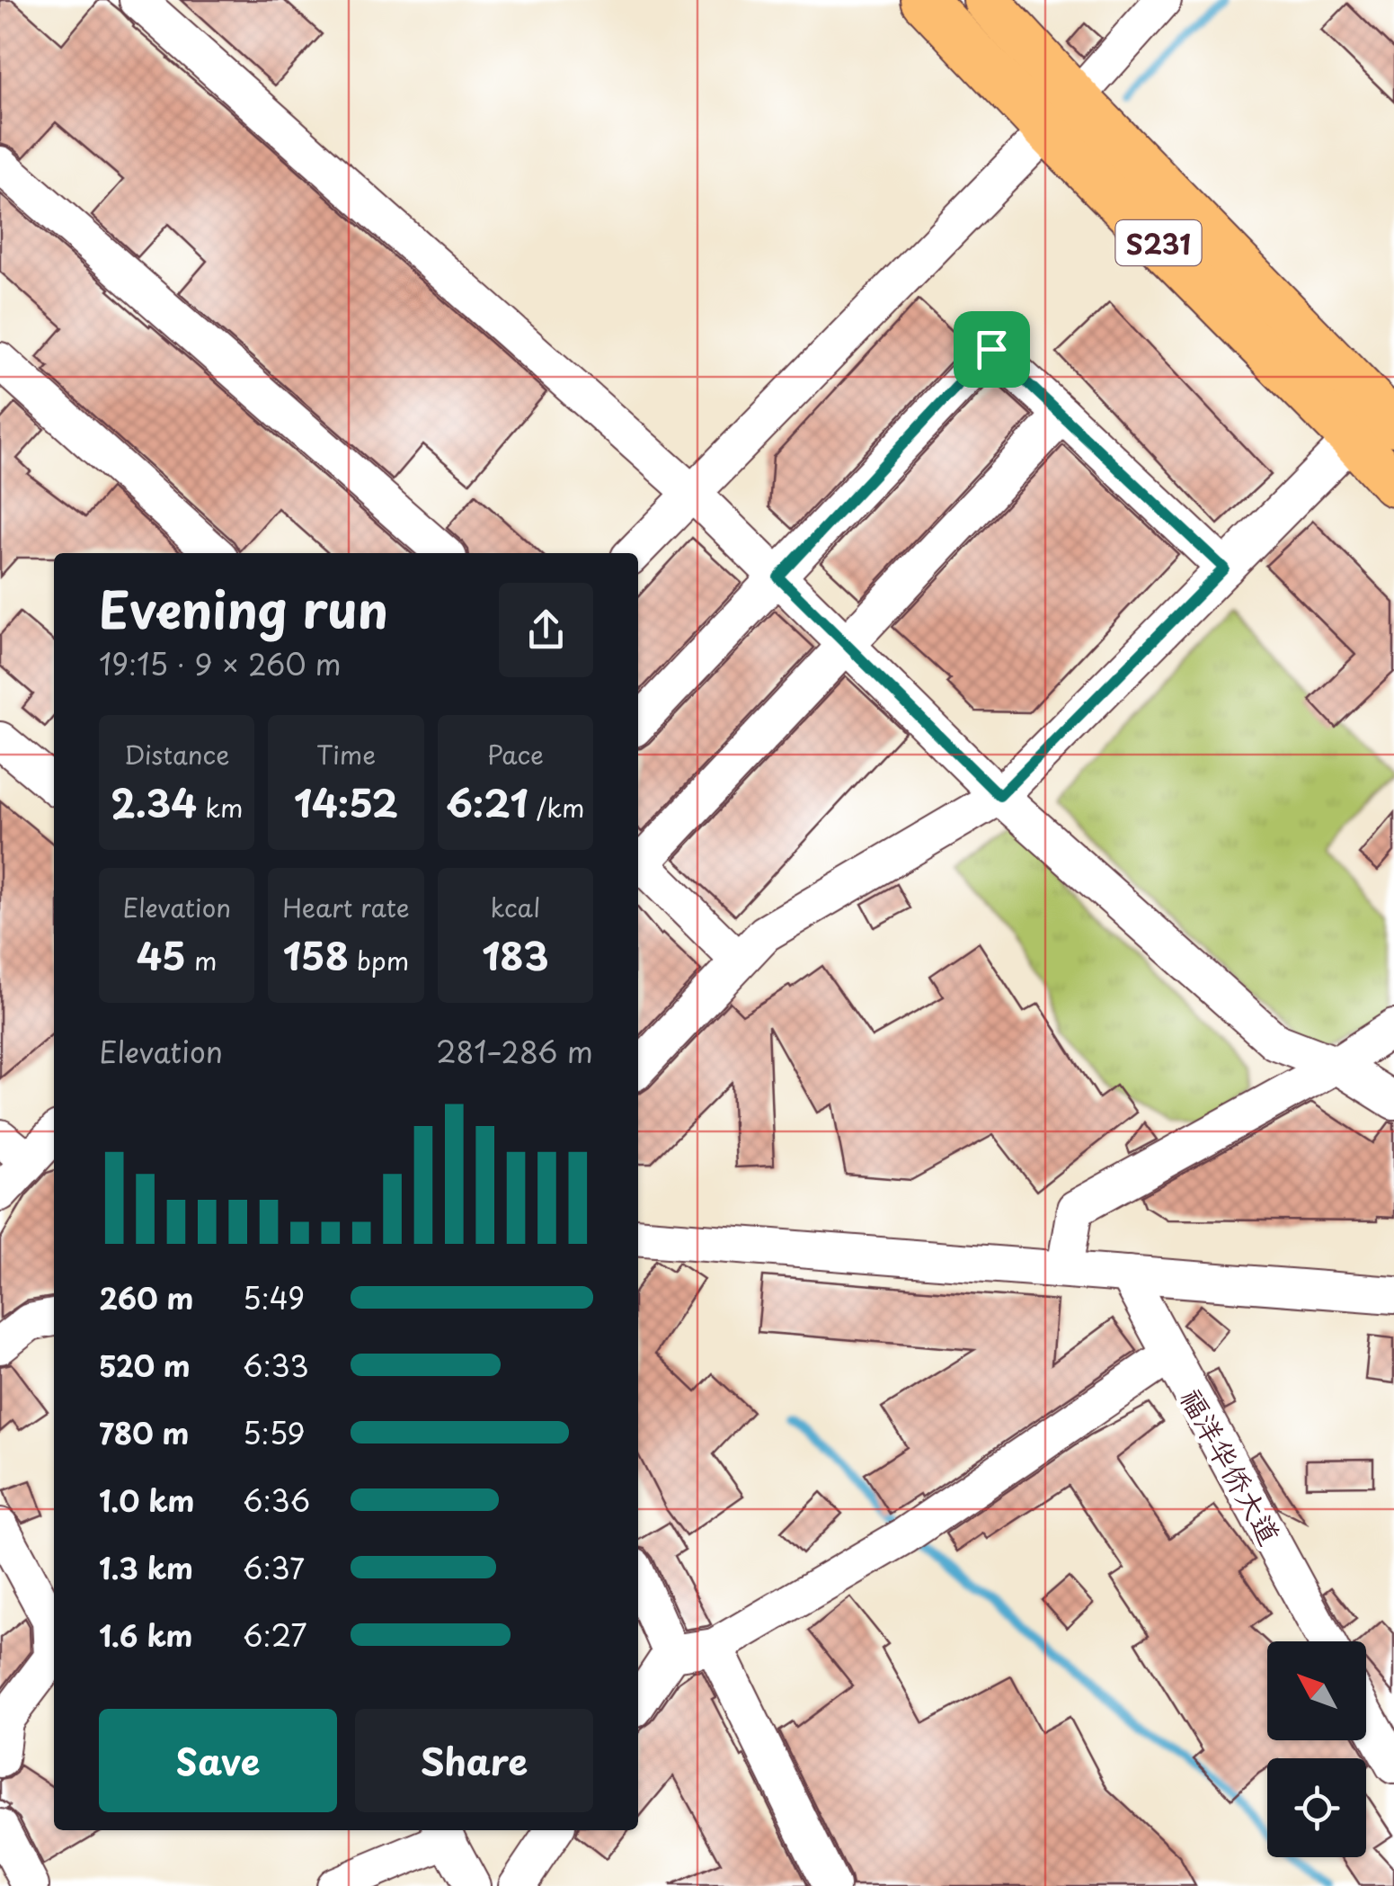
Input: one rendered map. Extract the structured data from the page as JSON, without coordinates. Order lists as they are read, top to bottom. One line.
{"streets":{"main road":["S231"],"street":["福洋华侨大道"]},"north":"top left","page":{"heading":["Evening run","19:15 · 9 × 260 m"],"stats":[["Distance","2.34 km"],["Time","14:52"],["Pace","6:21 /km"],["Elevation","45 m"],["Heart rate","158 bpm"],["kcal","183"]],"chart":["Elevation","281–286 m"],"list":[{"name":"260 m","note":"5:49"},{"name":"520 m","note":"6:33"},{"name":"780 m","note":"5:59"},{"name":"1.0 km","note":"6:36"},{"name":"1.3 km","note":"6:37"},{"name":"1.6 km","note":"6:27"}],"buttons":["Save","Share"]}}
